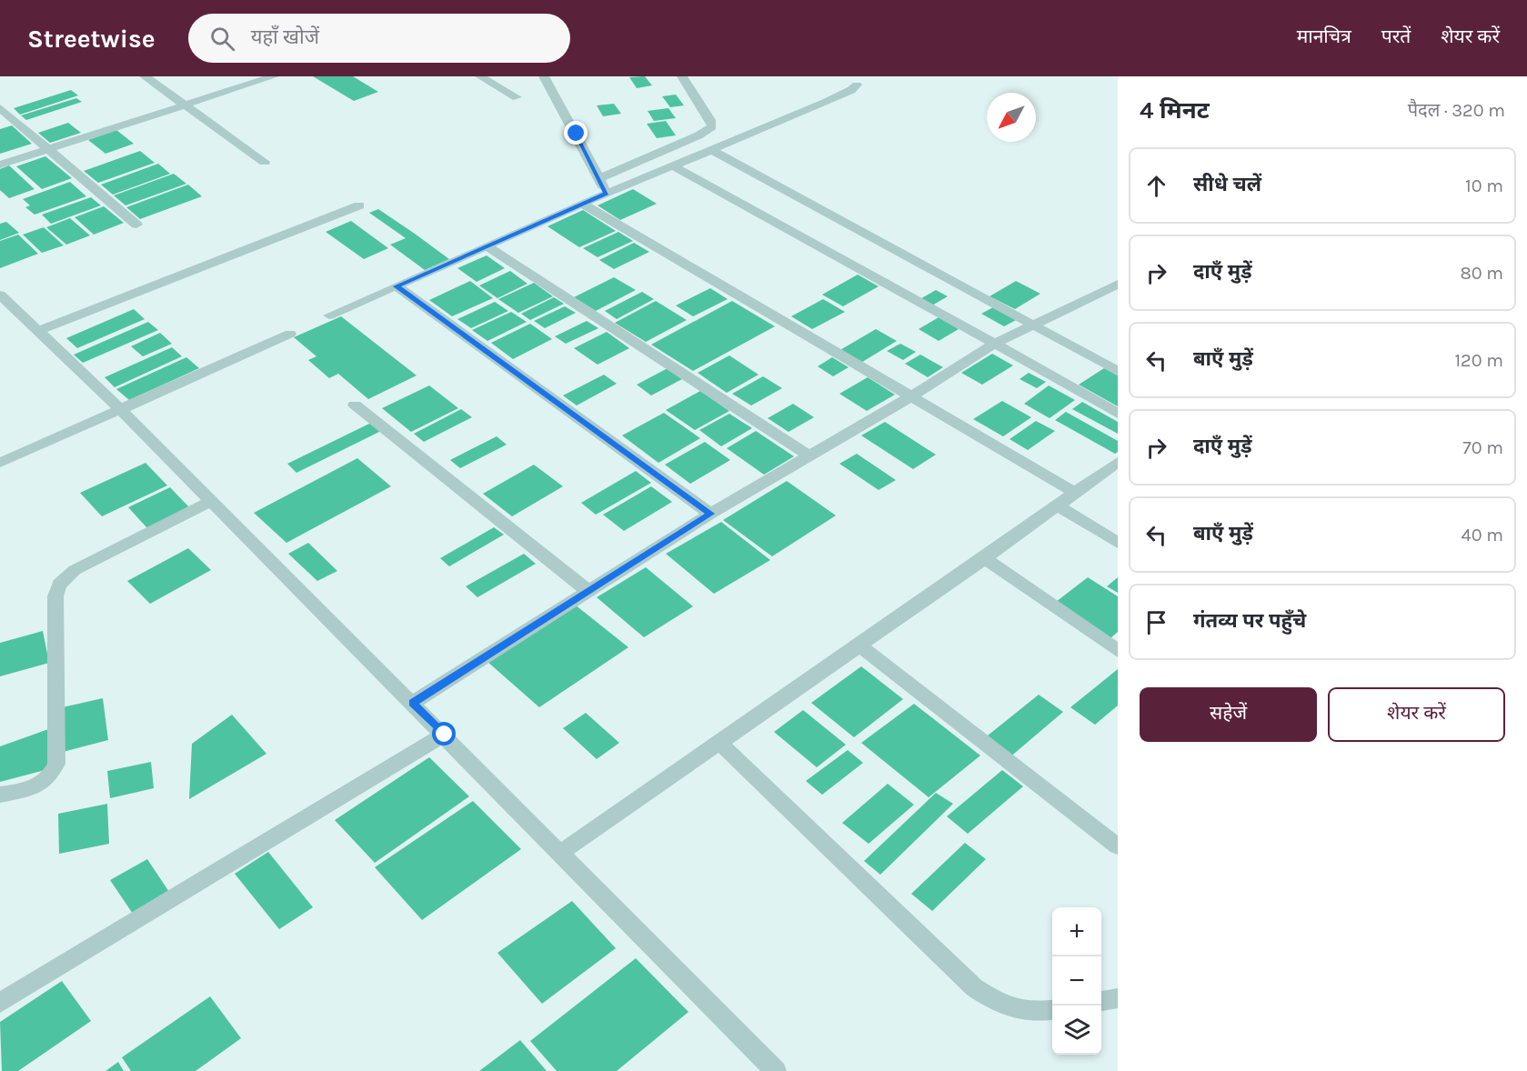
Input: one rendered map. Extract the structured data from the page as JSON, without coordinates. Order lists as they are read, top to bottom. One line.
{"north":"bottom left","page":{"header":"Streetwise","search":"यहाँ खोजें","nav":["मानचित्र","परतें","शेयर करें"],"heading":["4 मिनट","पैदल · 320 m"],"list":[["सीधे चलें","10 m"],["दाएँ मुड़ें","80 m"],["बाएँ मुड़ें","120 m"],["दाएँ मुड़ें","70 m"],["बाएँ मुड़ें","40 m"],"गंतव्य पर पहुँचे"],"buttons":["सहेजें","शेयर करें"],"map_buttons":["+","−"]}}
